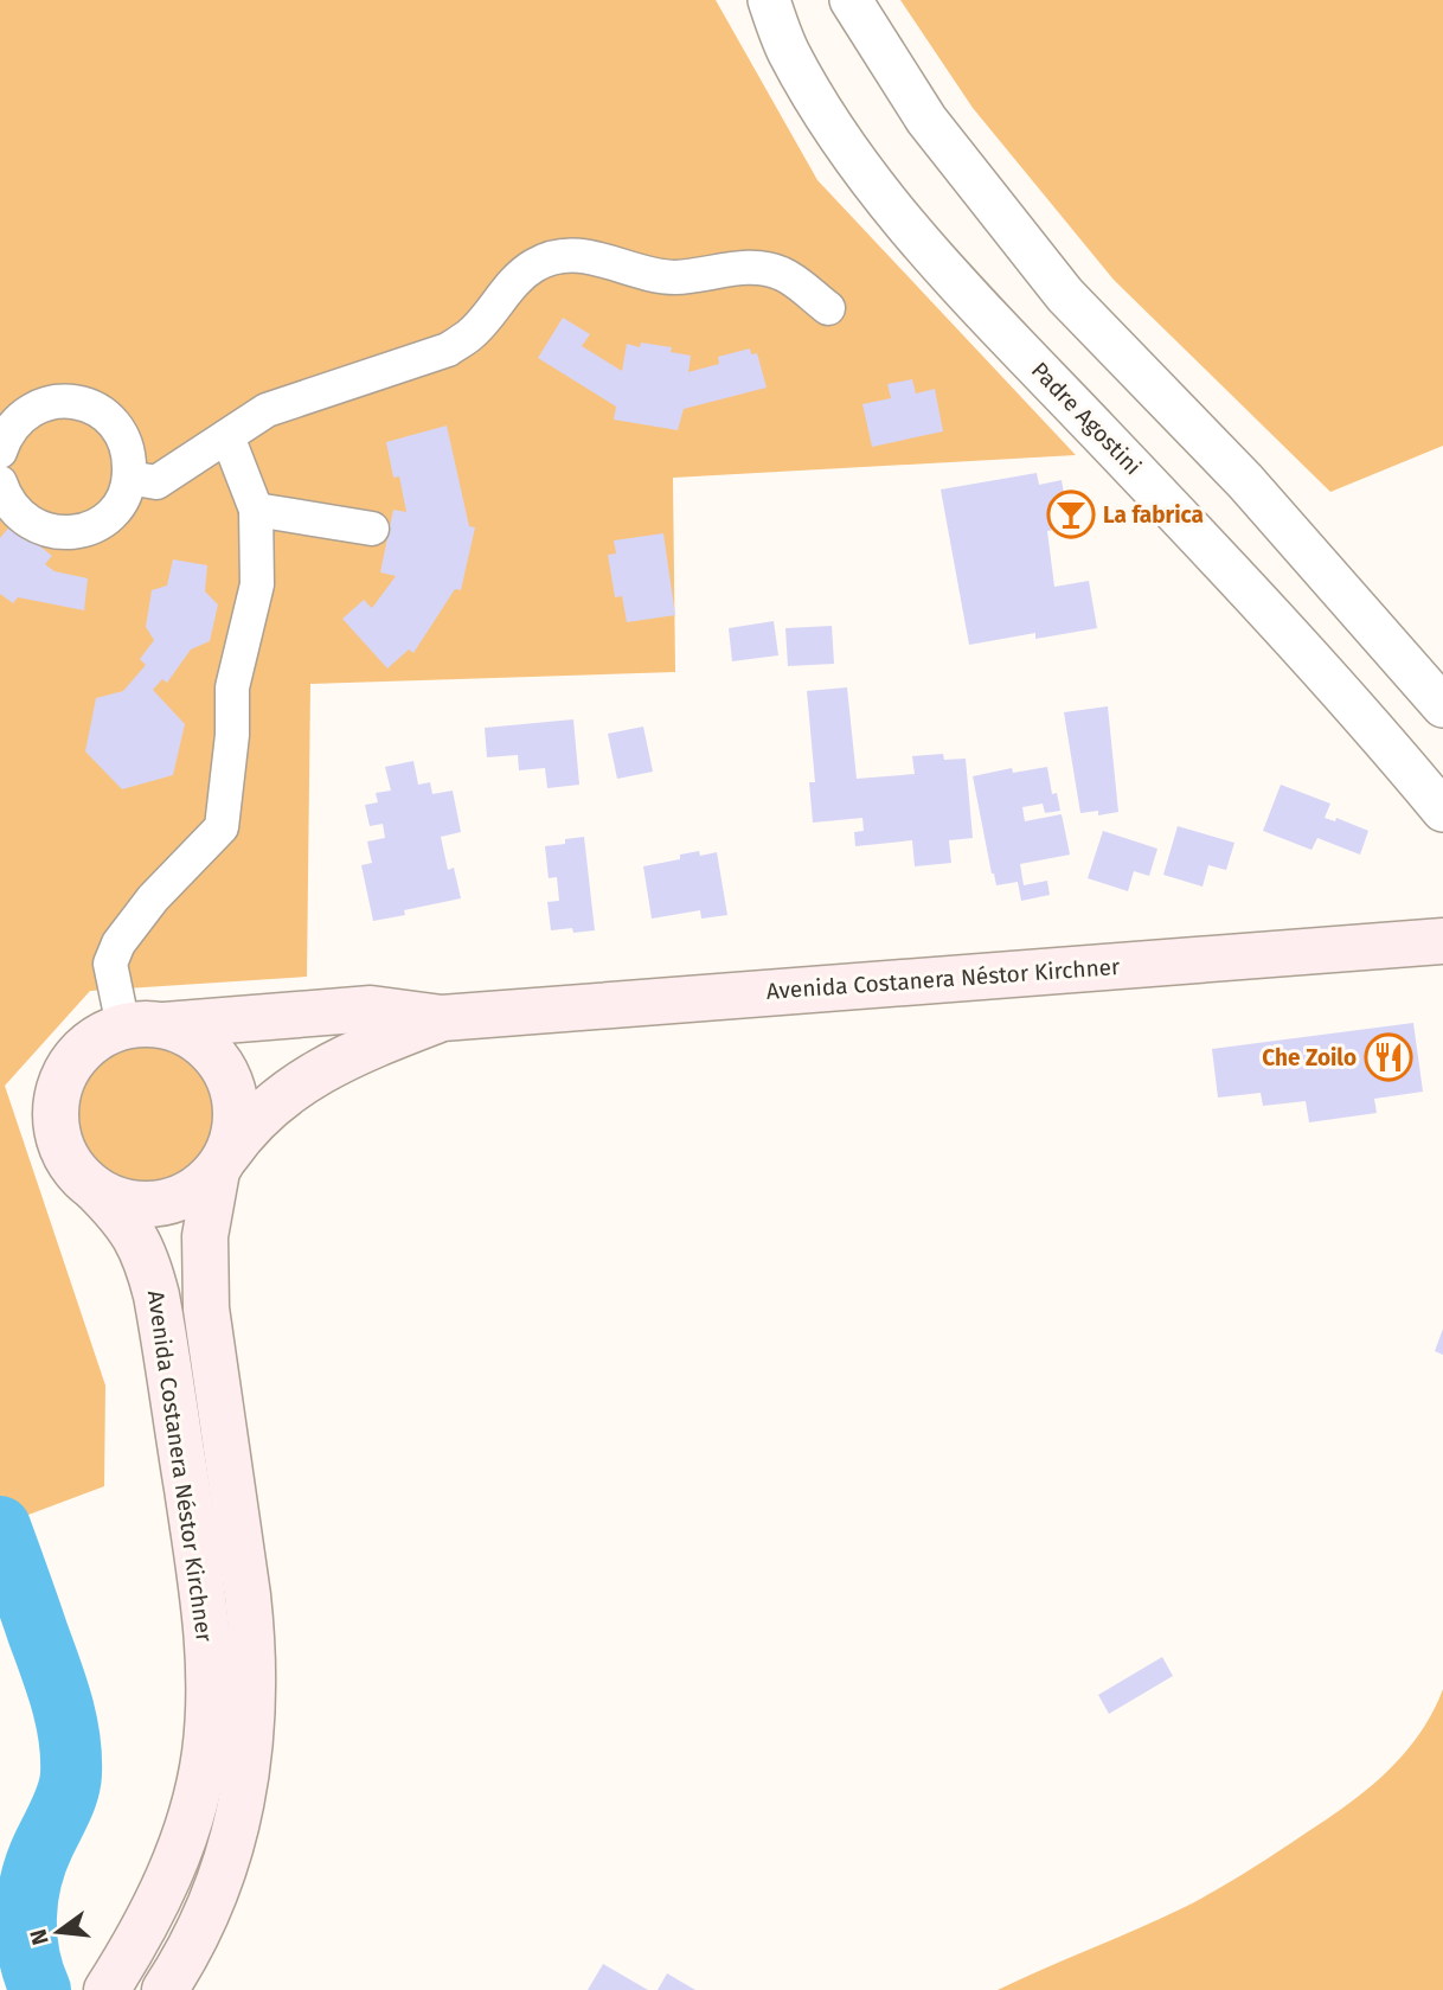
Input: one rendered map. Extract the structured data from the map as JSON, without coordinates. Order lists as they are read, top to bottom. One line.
{"streets":{"main road":["Avenida Costanera Néstor Kirchner"],"street":["Padre Agostini"]},"places":{"bar":["La fabrica"],"restaurant":["Che Zoilo"]},"north":"left"}
